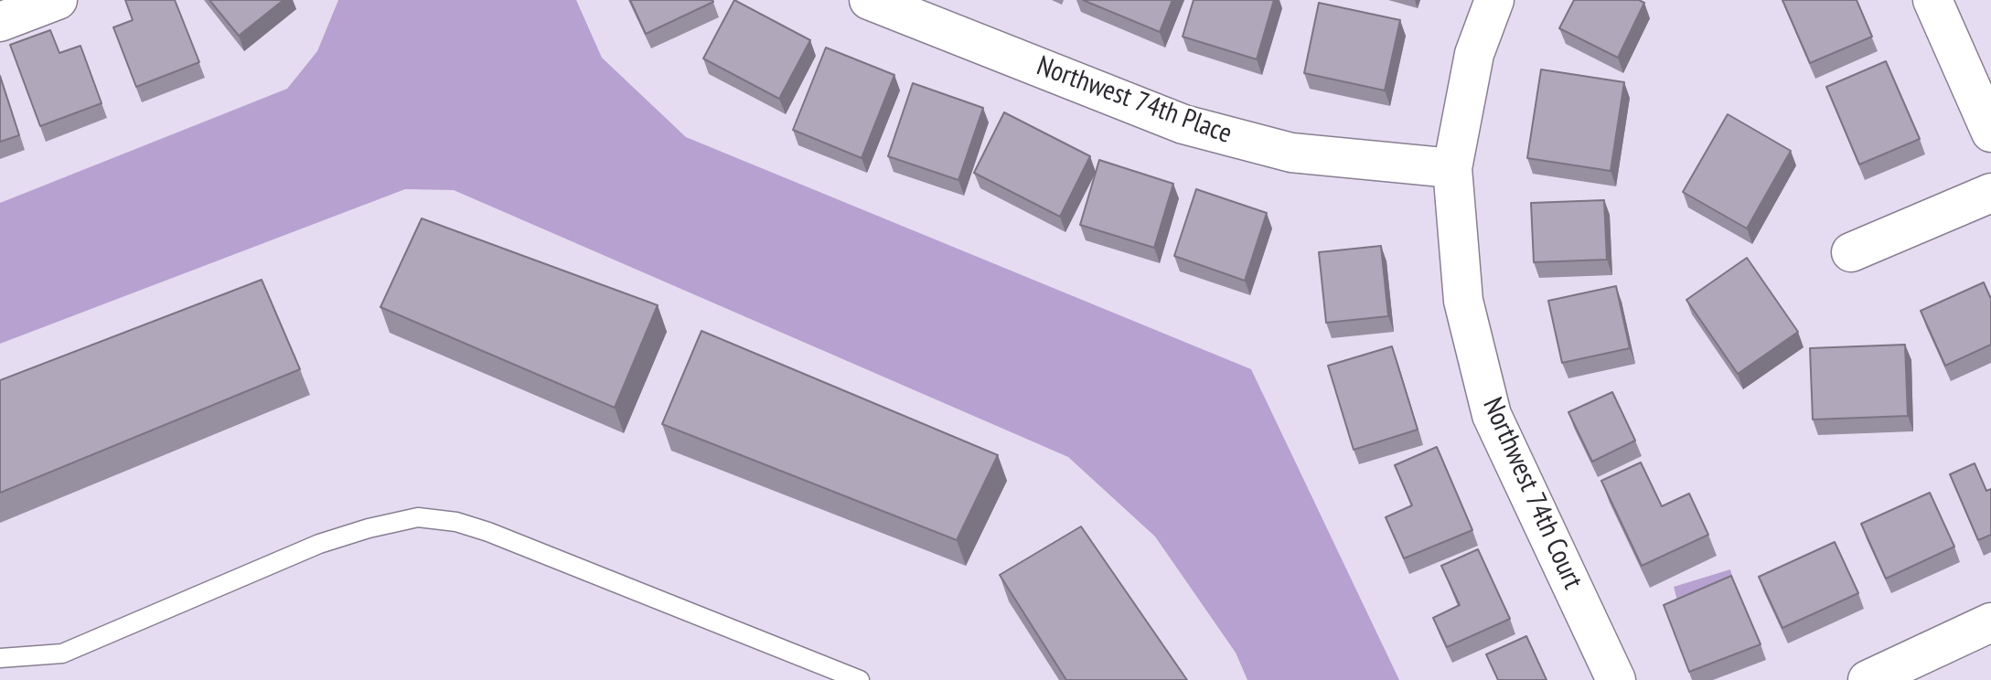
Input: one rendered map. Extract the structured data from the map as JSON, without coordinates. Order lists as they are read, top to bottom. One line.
{"streets":{"street":["Northwest 74th Place","Northwest 74th Court"]},"crossings":[["Northwest 74th Place","Northwest 74th Court"]]}
